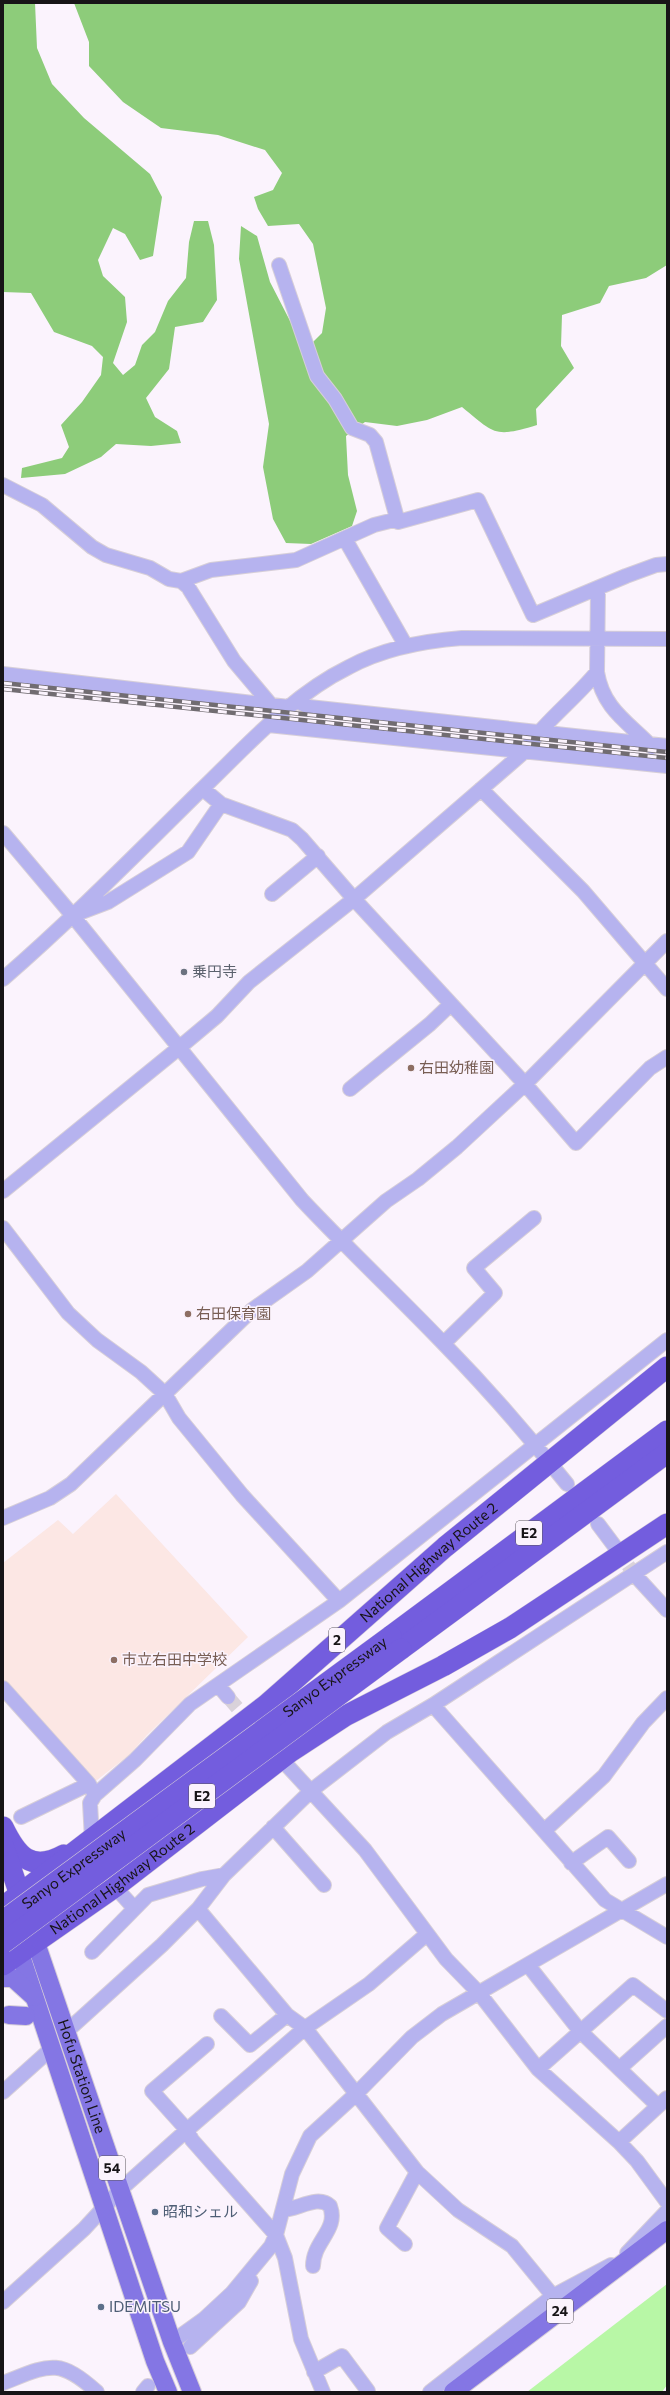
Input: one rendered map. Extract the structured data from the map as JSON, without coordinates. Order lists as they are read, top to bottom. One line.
{"streets":{"highway":["E2","National Highway Route 2","2","Sanyo Expressway"],"main road":["Hofu Station Line","54","24"]},"crossings":[["National Highway Route 2","Sanyo Expressway"],["National Highway Route 2","Hofu Station Line"],["Sanyo Expressway","Hofu Station Line"]],"places":["乗円寺","右田幼稚園","右田保育園","市立右田中学校","昭和シェル","IDEMITSU"]}
